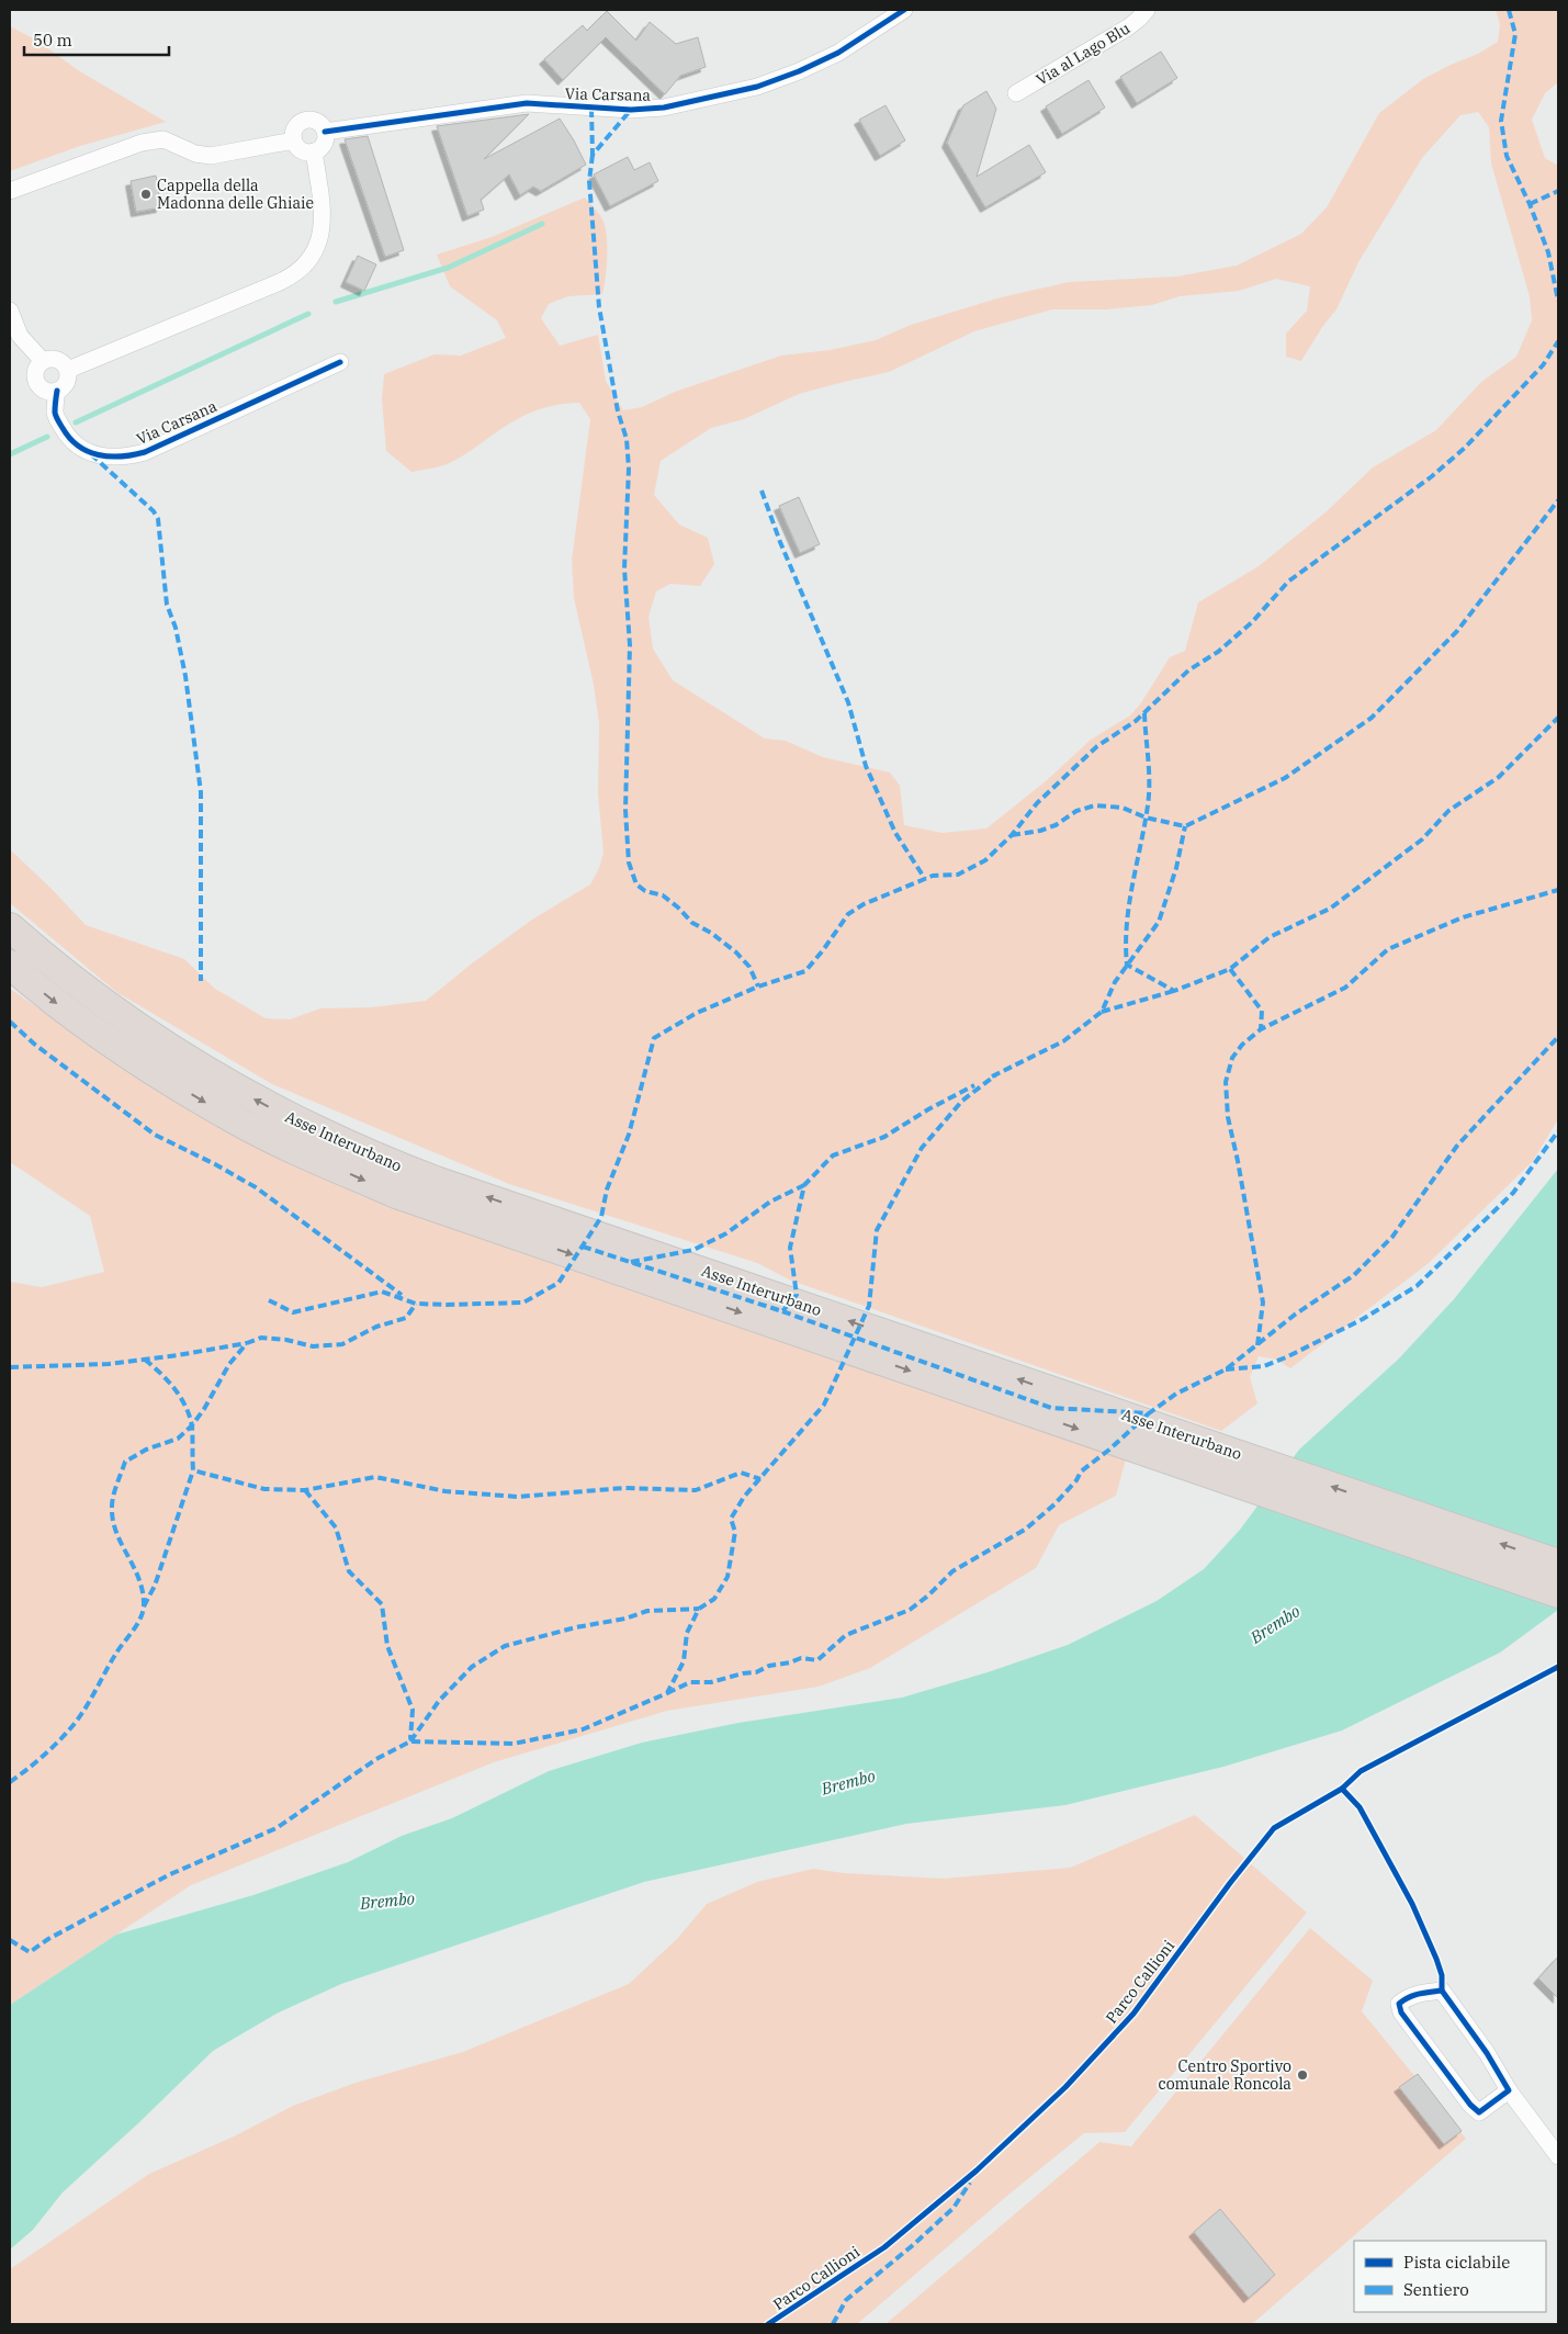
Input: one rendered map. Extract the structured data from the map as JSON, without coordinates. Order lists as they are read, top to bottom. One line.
{"streets":{"highway":["Asse Interurbano"],"street":["Via al Lago Blu","Via Carsana"],"cycle path":["Parco Callioni"]},"water":["Brembo"],"places":["Cappella della Madonna delle Ghiaie","Centro Sportivo comunale Roncola"],"legend":["Pista ciclabile","Sentiero"],"scale_bar":"50 m"}
